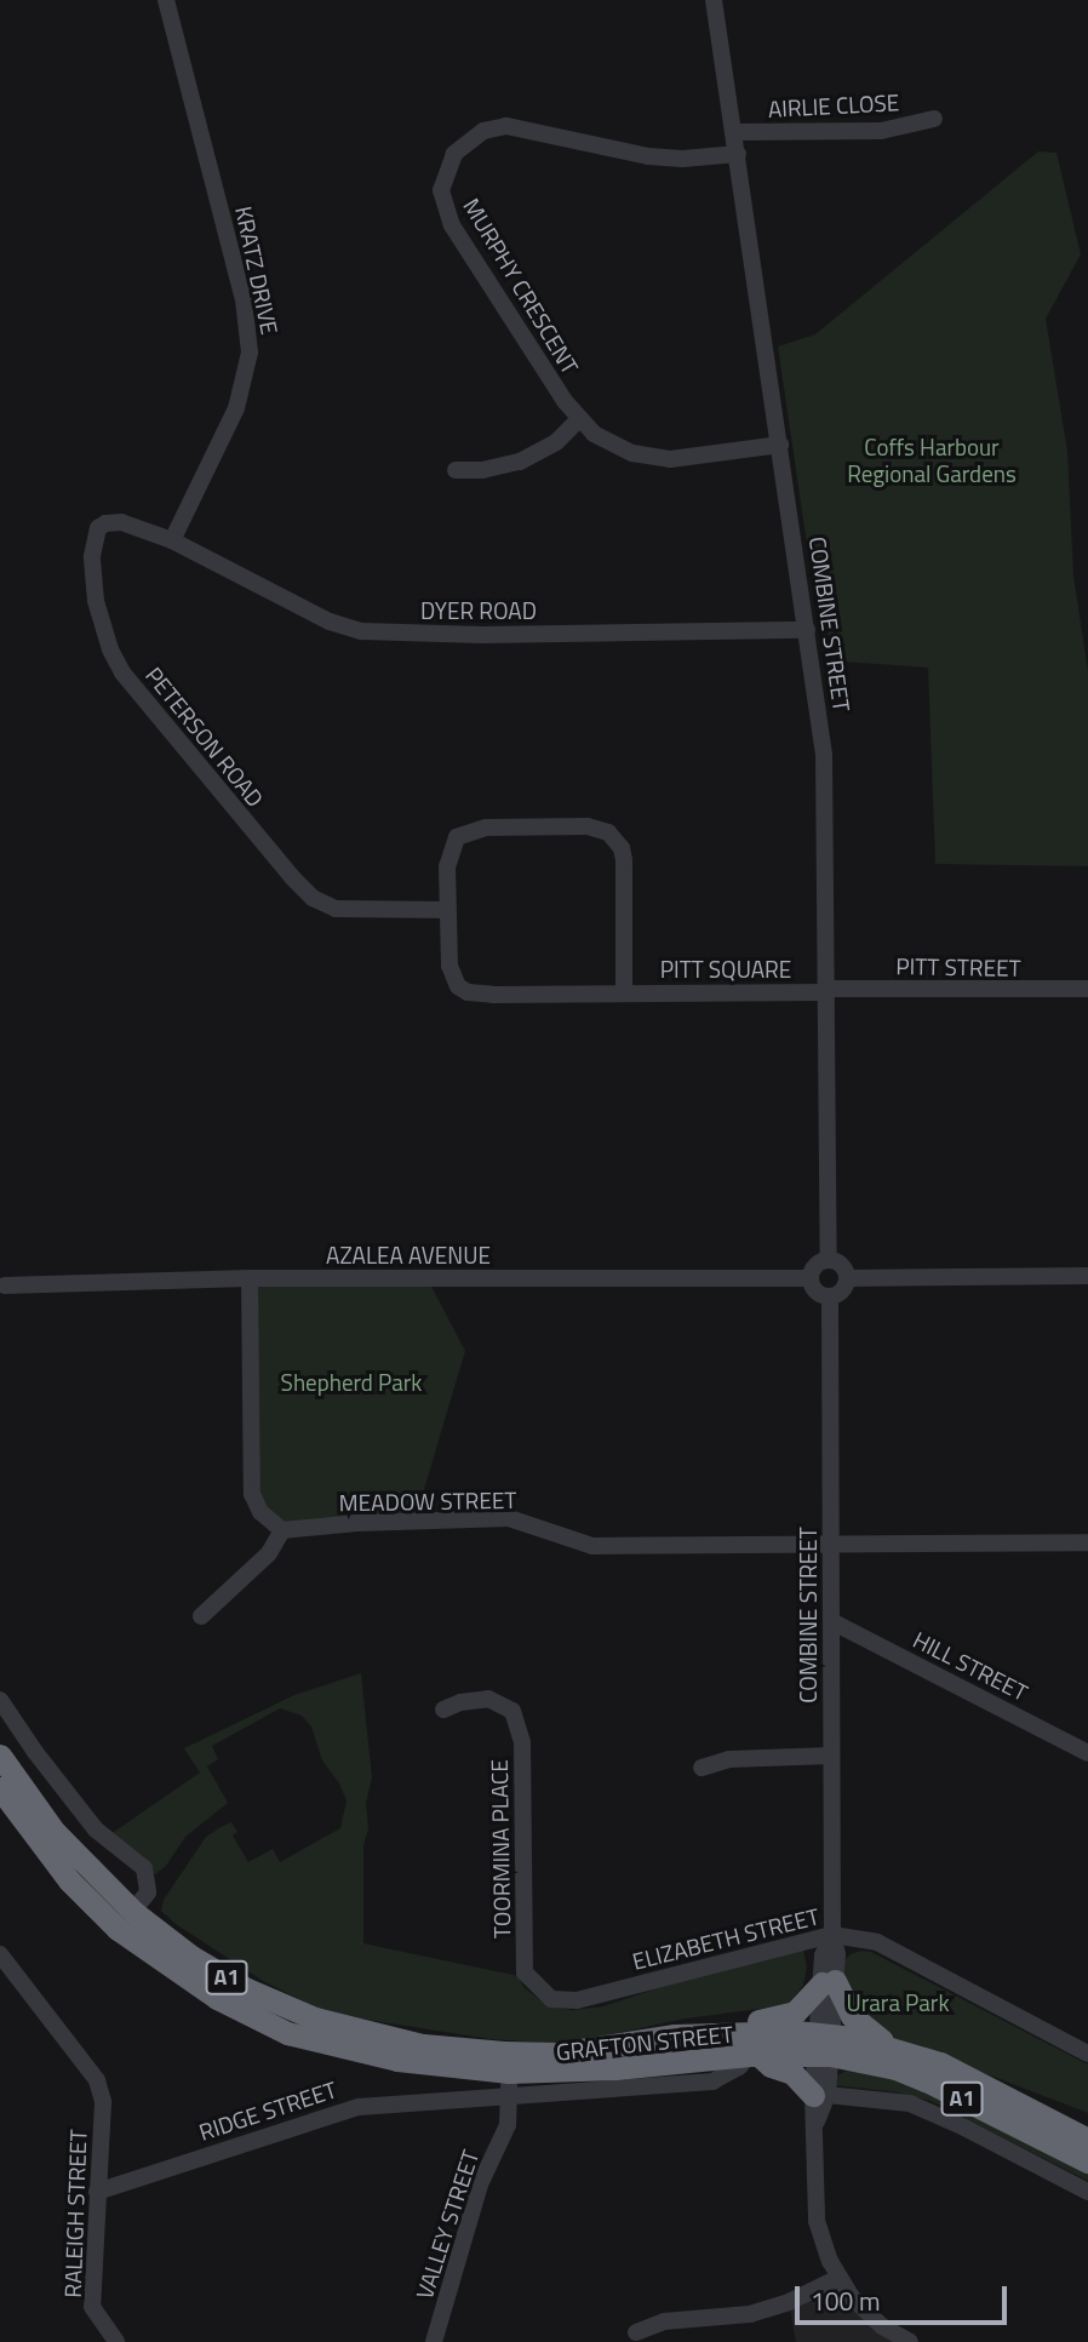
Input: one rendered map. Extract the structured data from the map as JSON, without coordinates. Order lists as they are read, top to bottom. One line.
{"streets":{"highway":["A1","GRAFTON STREET"],"street":["AIRLIE CLOSE","KRATZ DRIVE","MURPHY CRESCENT","DYER ROAD","COMBINE STREET","PETERSON ROAD","PITT STREET","PITT SQUARE","AZALEA AVENUE","MEADOW STREET","HILL STREET","TOORMINA PLACE","ELIZABETH STREET","RIDGE STREET","RALEIGH STREET","VALLEY STREET"]},"crossings":[["AIRLIE CLOSE","COMBINE STREET"],["KRATZ DRIVE","DYER ROAD"],["KRATZ DRIVE","PETERSON ROAD"],["MURPHY CRESCENT","COMBINE STREET"],["DYER ROAD","COMBINE STREET"],["DYER ROAD","PETERSON ROAD"],["COMBINE STREET","PITT STREET"],["COMBINE STREET","PITT SQUARE"],["COMBINE STREET","AZALEA AVENUE"],["COMBINE STREET","MEADOW STREET"],["COMBINE STREET","HILL STREET"],["COMBINE STREET","ELIZABETH STREET"],["COMBINE STREET","GRAFTON STREET"],["PETERSON ROAD","PITT SQUARE"],["PITT STREET","PITT SQUARE"],["TOORMINA PLACE","ELIZABETH STREET"],["A1","GRAFTON STREET"],["A1","RIDGE STREET"],["A1","VALLEY STREET"],["GRAFTON STREET","RIDGE STREET"],["GRAFTON STREET","VALLEY STREET"],["RIDGE STREET","RALEIGH STREET"],["RIDGE STREET","VALLEY STREET"]],"parks":["Coffs Harbour Regional Gardens","Shepherd Park","Urara Park"],"scale_bar":"100 m"}
